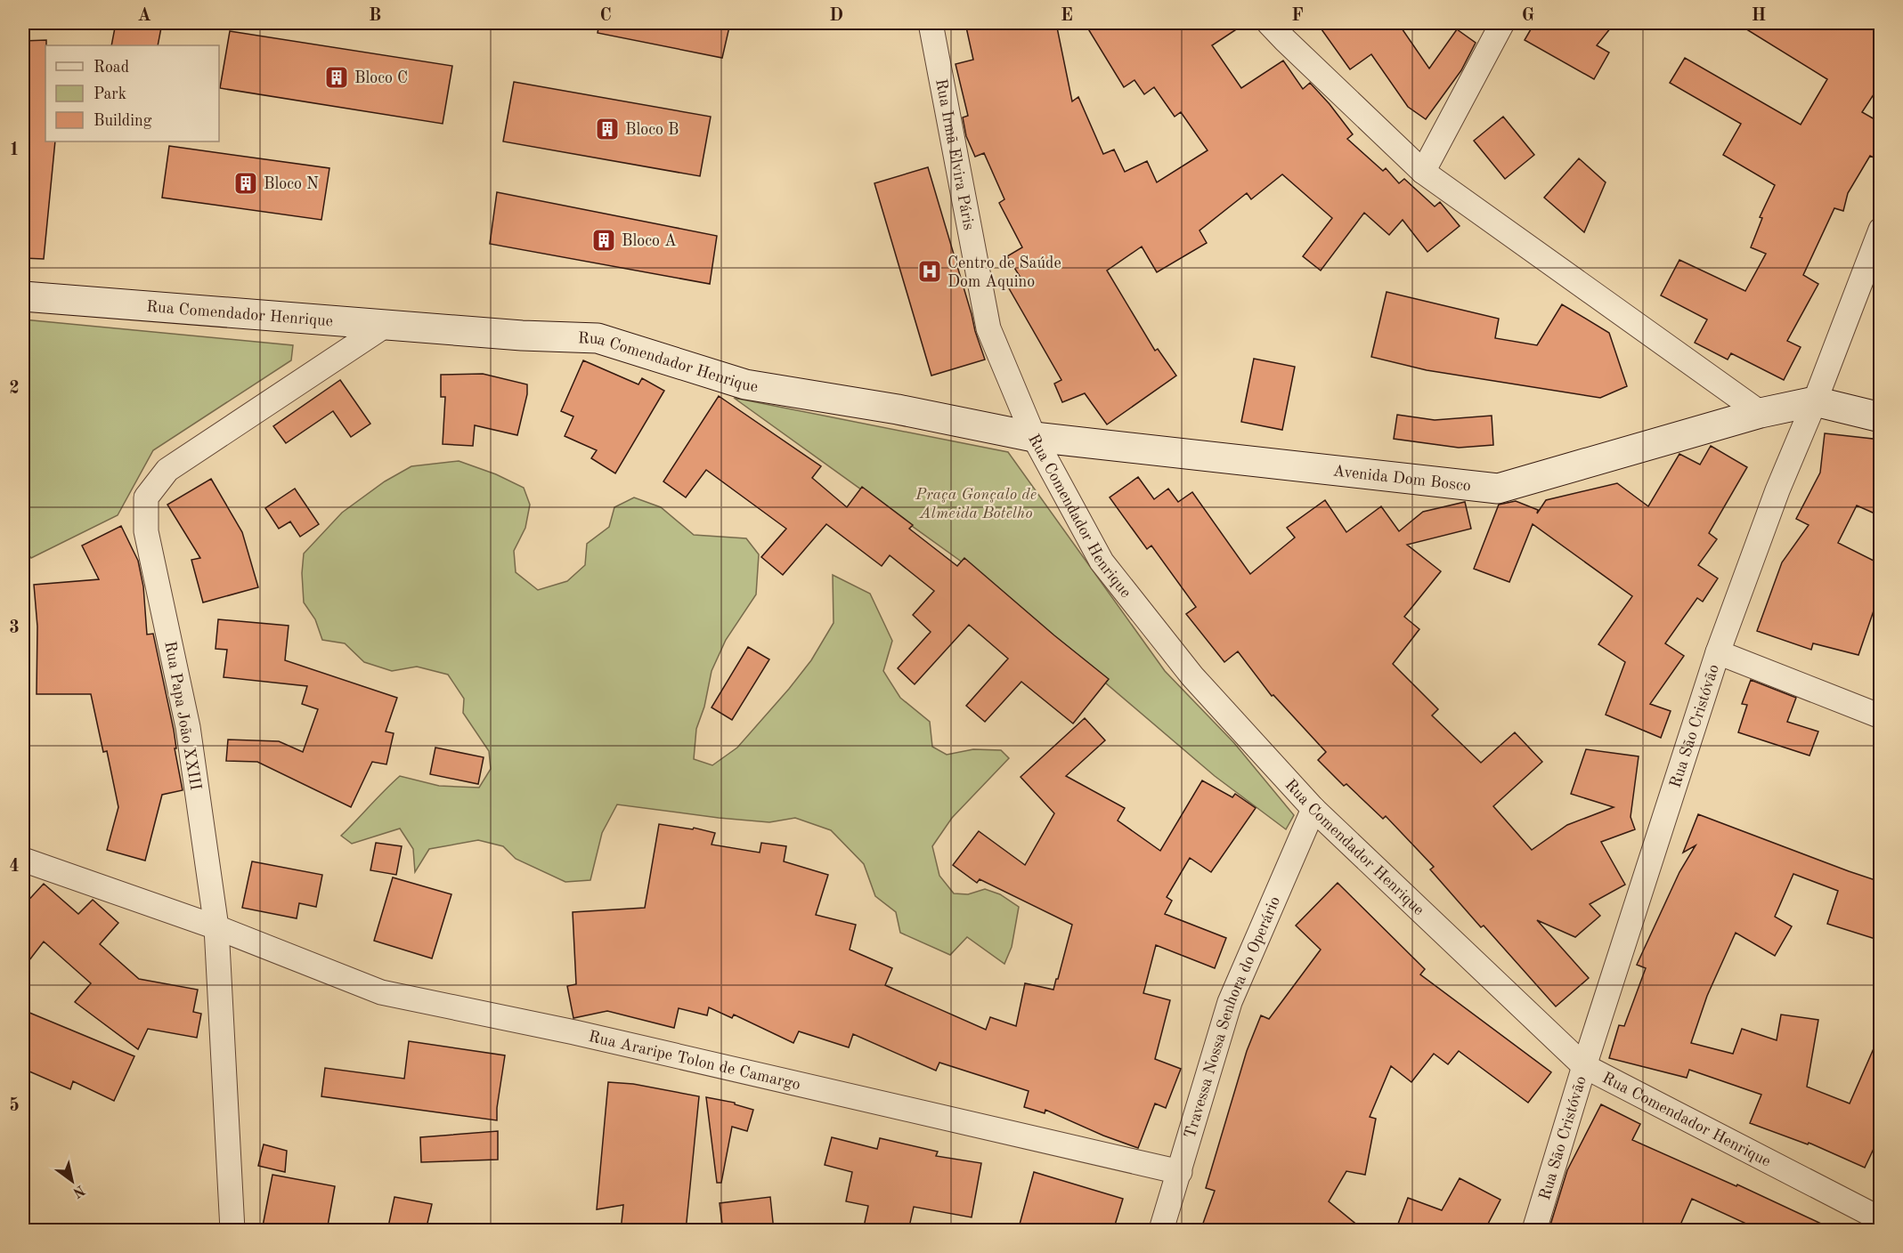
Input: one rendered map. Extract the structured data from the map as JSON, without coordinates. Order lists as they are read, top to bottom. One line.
{"streets":{"street":["Rua Irmã Elvira Páris","Rua Comendador Henrique","Avenida Dom Bosco","Rua Papa João XXIII","Rua São Cristóvão","Travessa Nossa Senhora do Operário","Rua Araripe Tolon de Camargo"]},"crossings":[["Rua Irmã Elvira Páris","Rua Comendador Henrique"],["Rua Irmã Elvira Páris","Avenida Dom Bosco"],["Rua Comendador Henrique","Avenida Dom Bosco"],["Rua Comendador Henrique","Rua Papa João XXIII"],["Rua Comendador Henrique","Rua São Cristóvão"],["Rua Comendador Henrique","Travessa Nossa Senhora do Operário"],["Avenida Dom Bosco","Rua São Cristóvão"],["Rua Papa João XXIII","Rua Araripe Tolon de Camargo"],["Travessa Nossa Senhora do Operário","Rua Araripe Tolon de Camargo"]],"parks":["Praça Gonçalo de Almeida Botelho"],"places":{"building":["Bloco C","Bloco B","Bloco N","Bloco A"],"hospital":["Centro de Saúde Dom Aquino"]},"legend":["Road","Park","Building"],"north":"bottom right","grid":{"columns":["A","B","C","D","E","F","G","H"],"rows":["1","2","3","4","5"]}}
